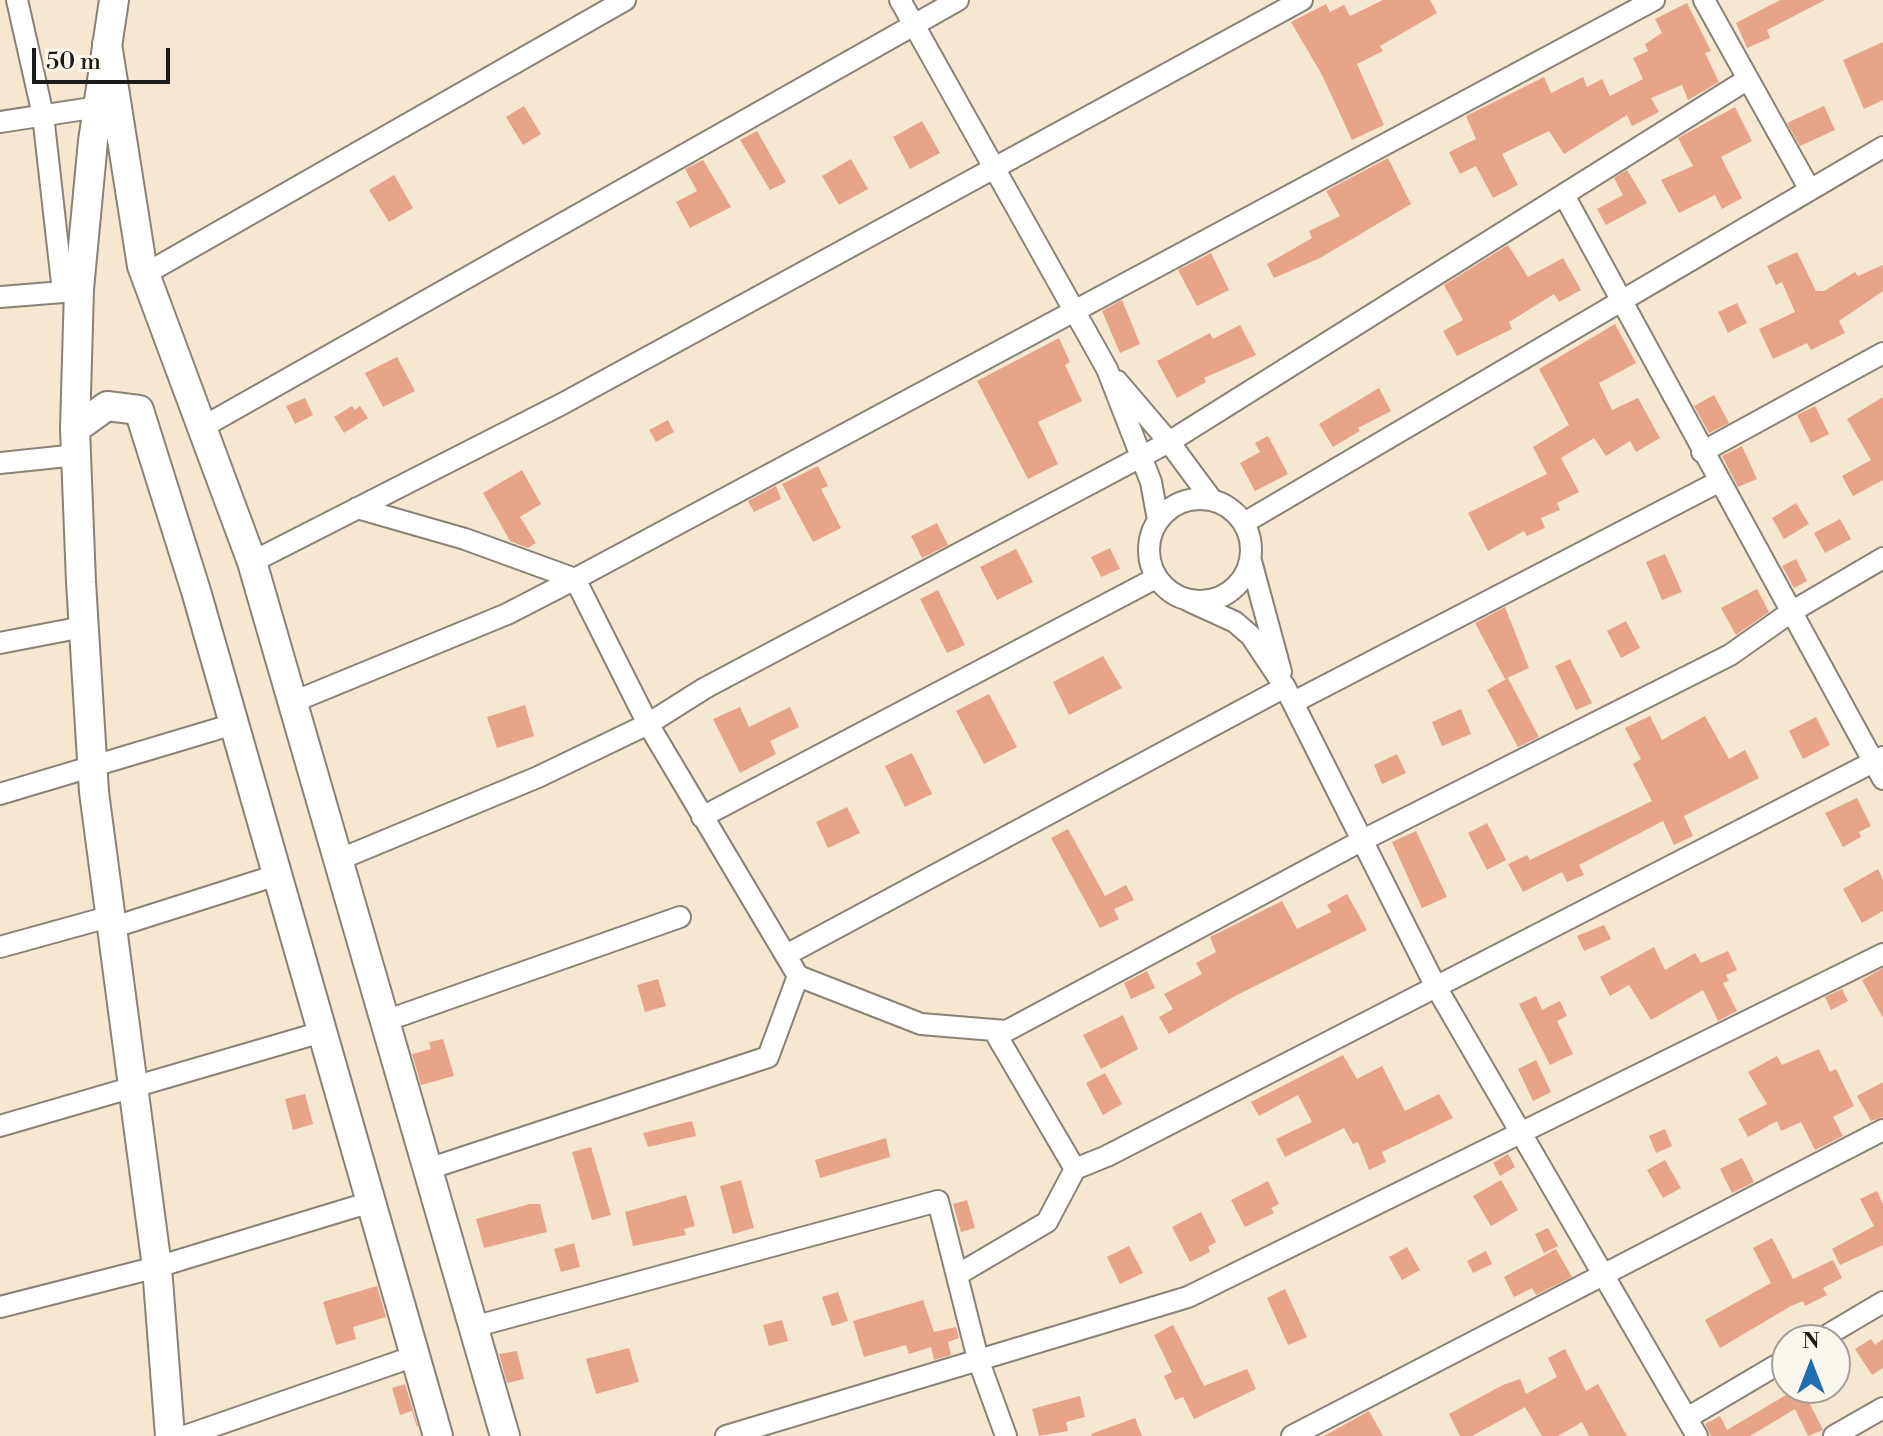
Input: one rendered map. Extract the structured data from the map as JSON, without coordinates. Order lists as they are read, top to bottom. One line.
{"scale_bar":"50 m","north":"top"}
